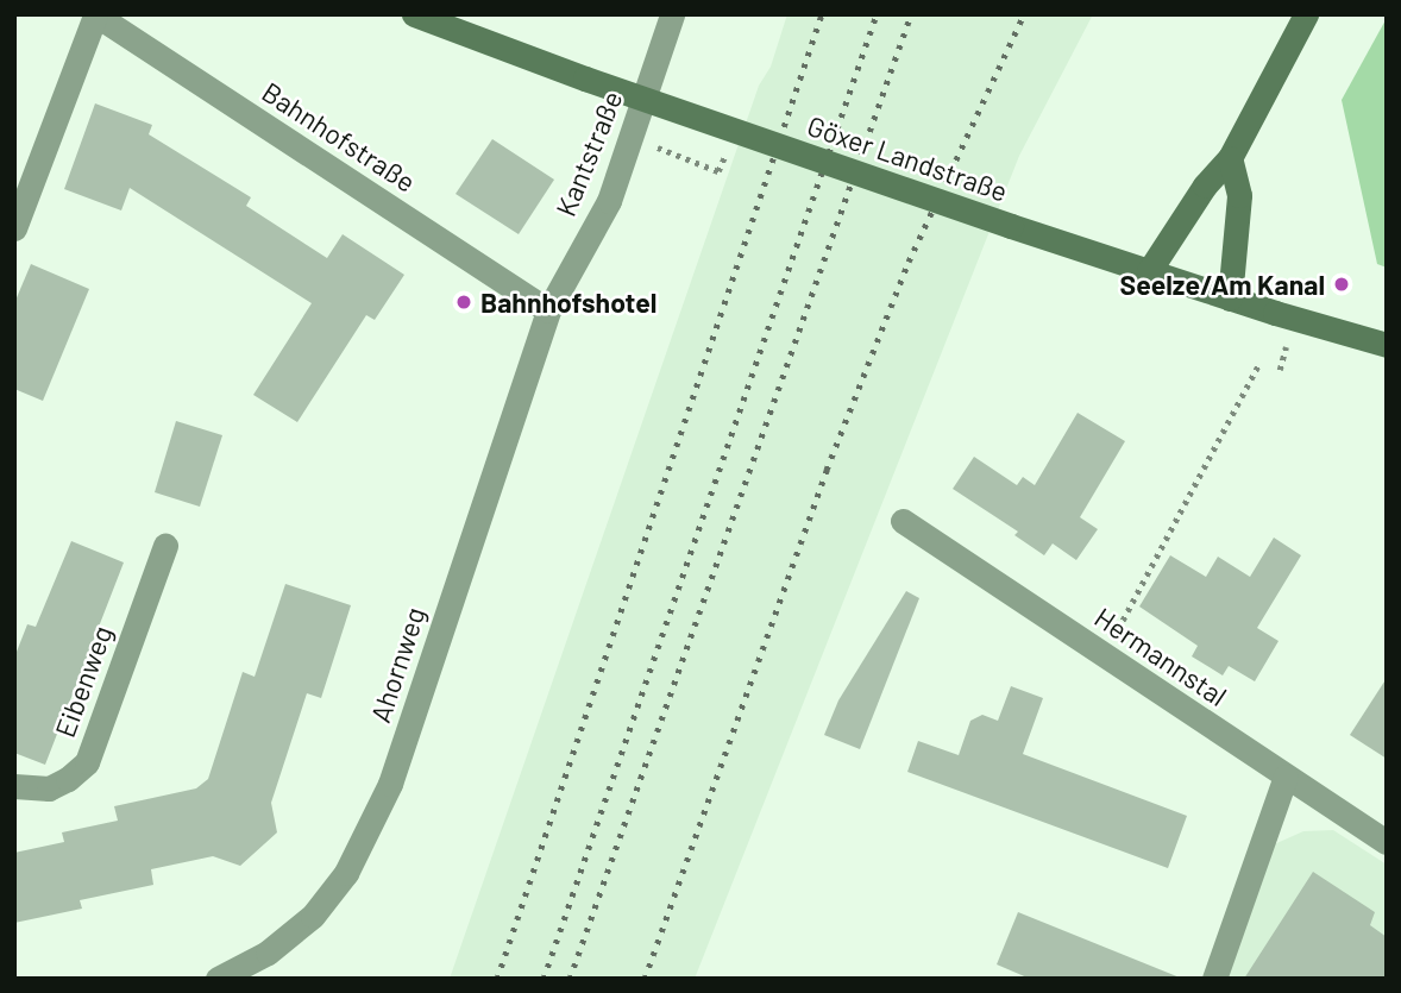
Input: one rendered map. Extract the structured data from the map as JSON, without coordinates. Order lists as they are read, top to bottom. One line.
{"streets":{"main road":["Göxer Landstraße"],"street":["Bahnhofstraße","Kantstraße","Hermannstal","Ahornweg","Eibenweg"]},"crossings":[["Bahnhofstraße","Kantstraße"],["Bahnhofstraße","Ahornweg"],["Kantstraße","Ahornweg"]],"places":["Seelze/Am Kanal","Bahnhofshotel"]}
